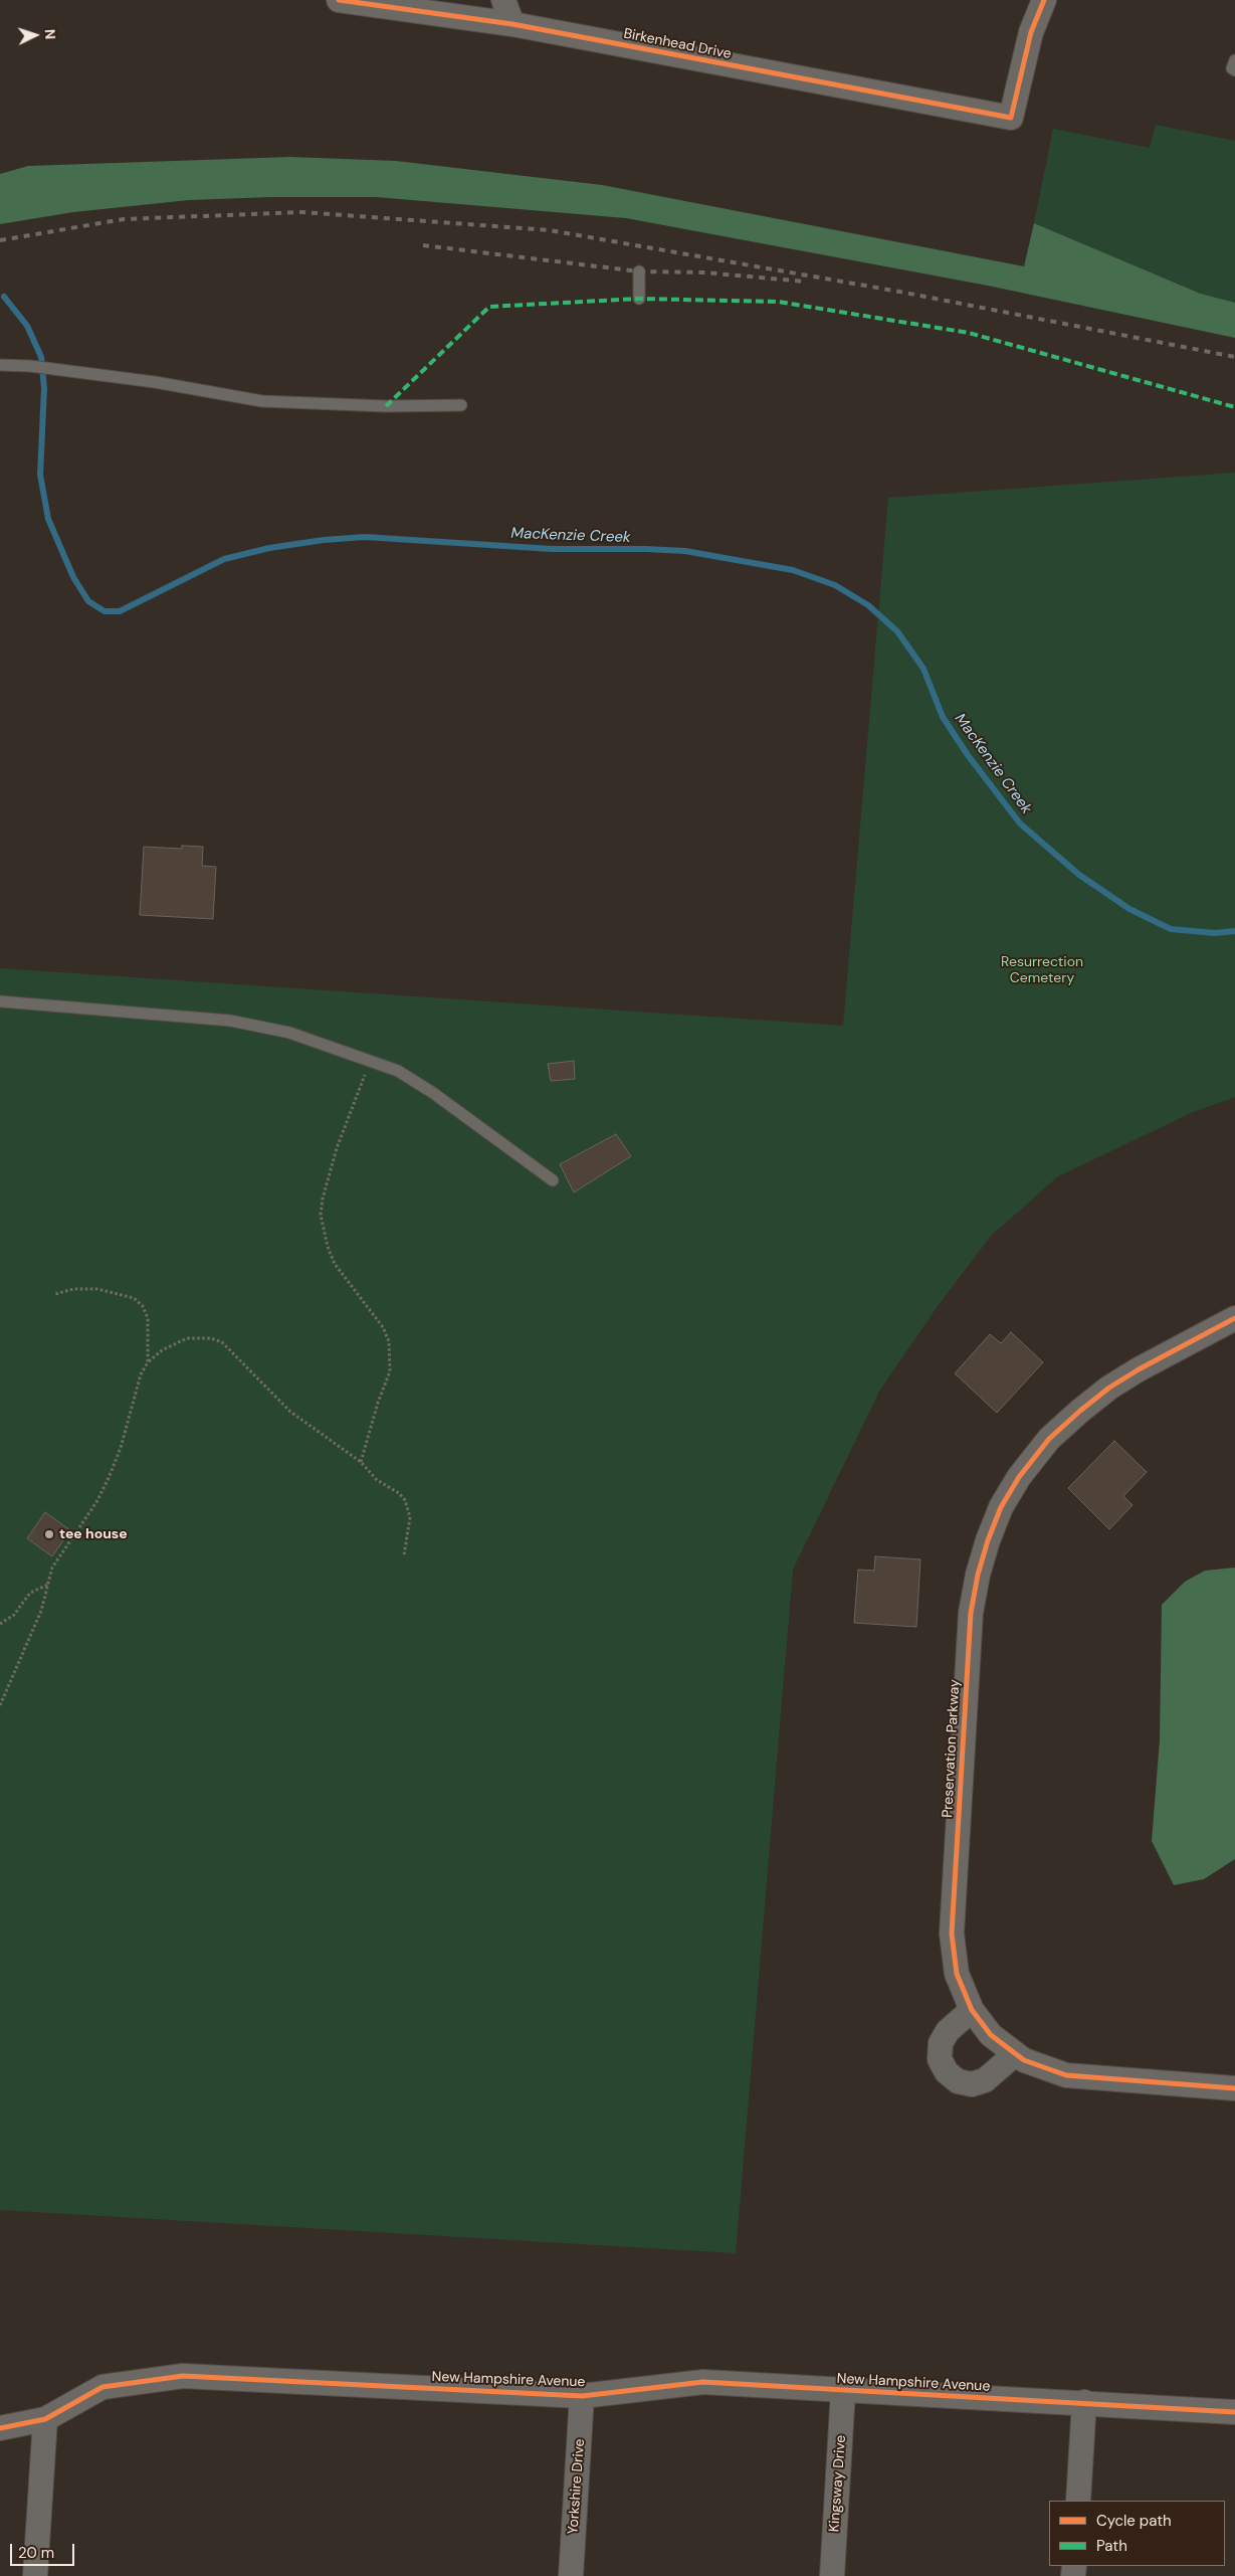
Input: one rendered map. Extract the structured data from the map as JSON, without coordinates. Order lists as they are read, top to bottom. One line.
{"streets":{"street":["Birkenhead Drive","Preservation Parkway","New Hampshire Avenue","Kingsway Drive","Yorkshire Drive"]},"crossings":[["New Hampshire Avenue","Kingsway Drive"],["New Hampshire Avenue","Yorkshire Drive"]],"water":["MacKenzie Creek"],"parks":["Resurrection Cemetery"],"places":["tee house"],"legend":["Cycle path","Path"],"scale_bar":"20 m","north":"right"}
